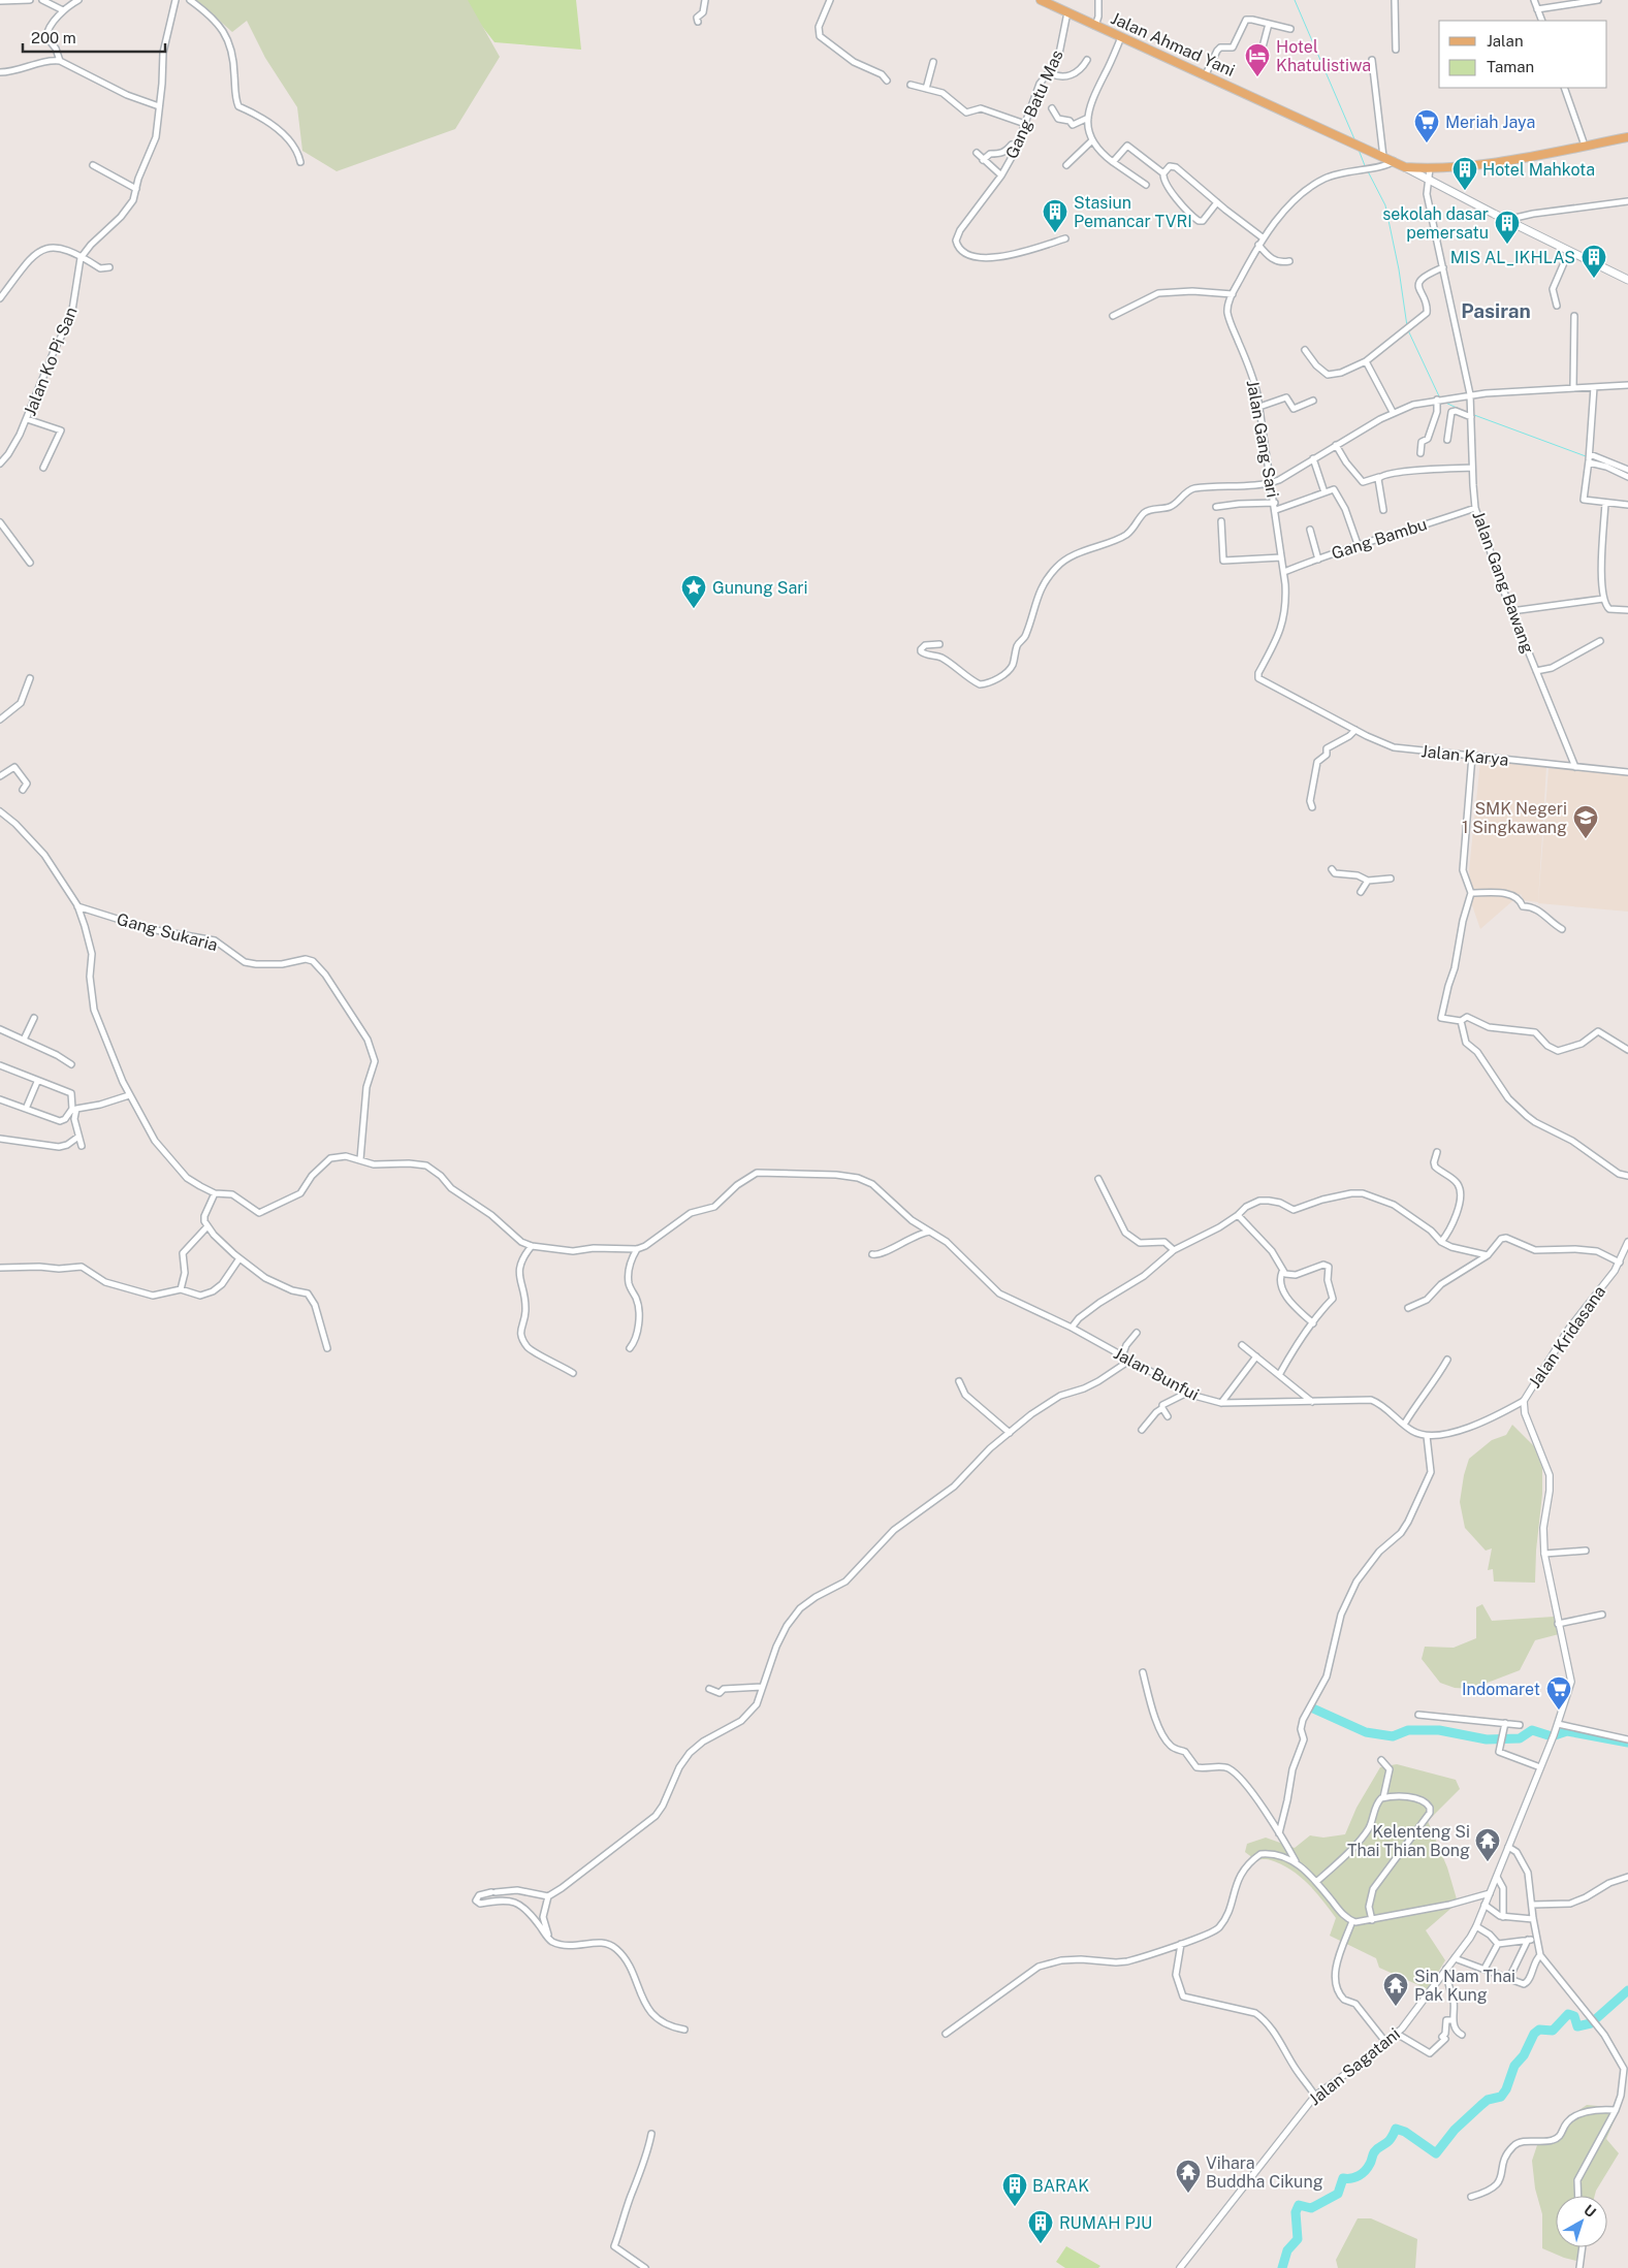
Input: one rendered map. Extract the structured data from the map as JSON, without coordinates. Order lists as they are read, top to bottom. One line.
{"streets":{"main road":["Jalan Ahmad Yani"],"street":["Gang Batu Mas","Jalan Ko Pi San","Jalan Gang Sari","Gang Bambu","Jalan Gang Bawang","Jalan Karya","Gang Sukaria","Jalan Kridasana","Jalan Bunfui","Jalan Sagatani"]},"crossings":[["Jalan Ahmad Yani","Gang Batu Mas"],["Jalan Ahmad Yani","Jalan Gang Sari"],["Jalan Gang Sari","Gang Bambu"],["Jalan Gang Sari","Jalan Karya"],["Gang Bambu","Jalan Gang Bawang"],["Jalan Gang Bawang","Jalan Karya"],["Jalan Kridasana","Jalan Sagatani"]],"districts":["Pasiran"],"places":{"hotel":["Hotel Khatulistiwa"],"supermarket":["Meriah Jaya","Indomaret"],"building":["Hotel Mahkota","Stasiun Pemancar TVRI","sekolah dasar pemersatu","MIS AL_IKHLAS","BARAK","RUMAH PJU"],"place":["Gunung Sari"],"school or university":["SMK Negeri 1 Singkawang"],"temple":["Kelenteng Si Thai Thian Bong","Sin Nam Thai Pak Kung","Vihara Buddha Cikung"]},"legend":["Jalan","Taman"],"scale_bar":"200 m","north":"top right"}
